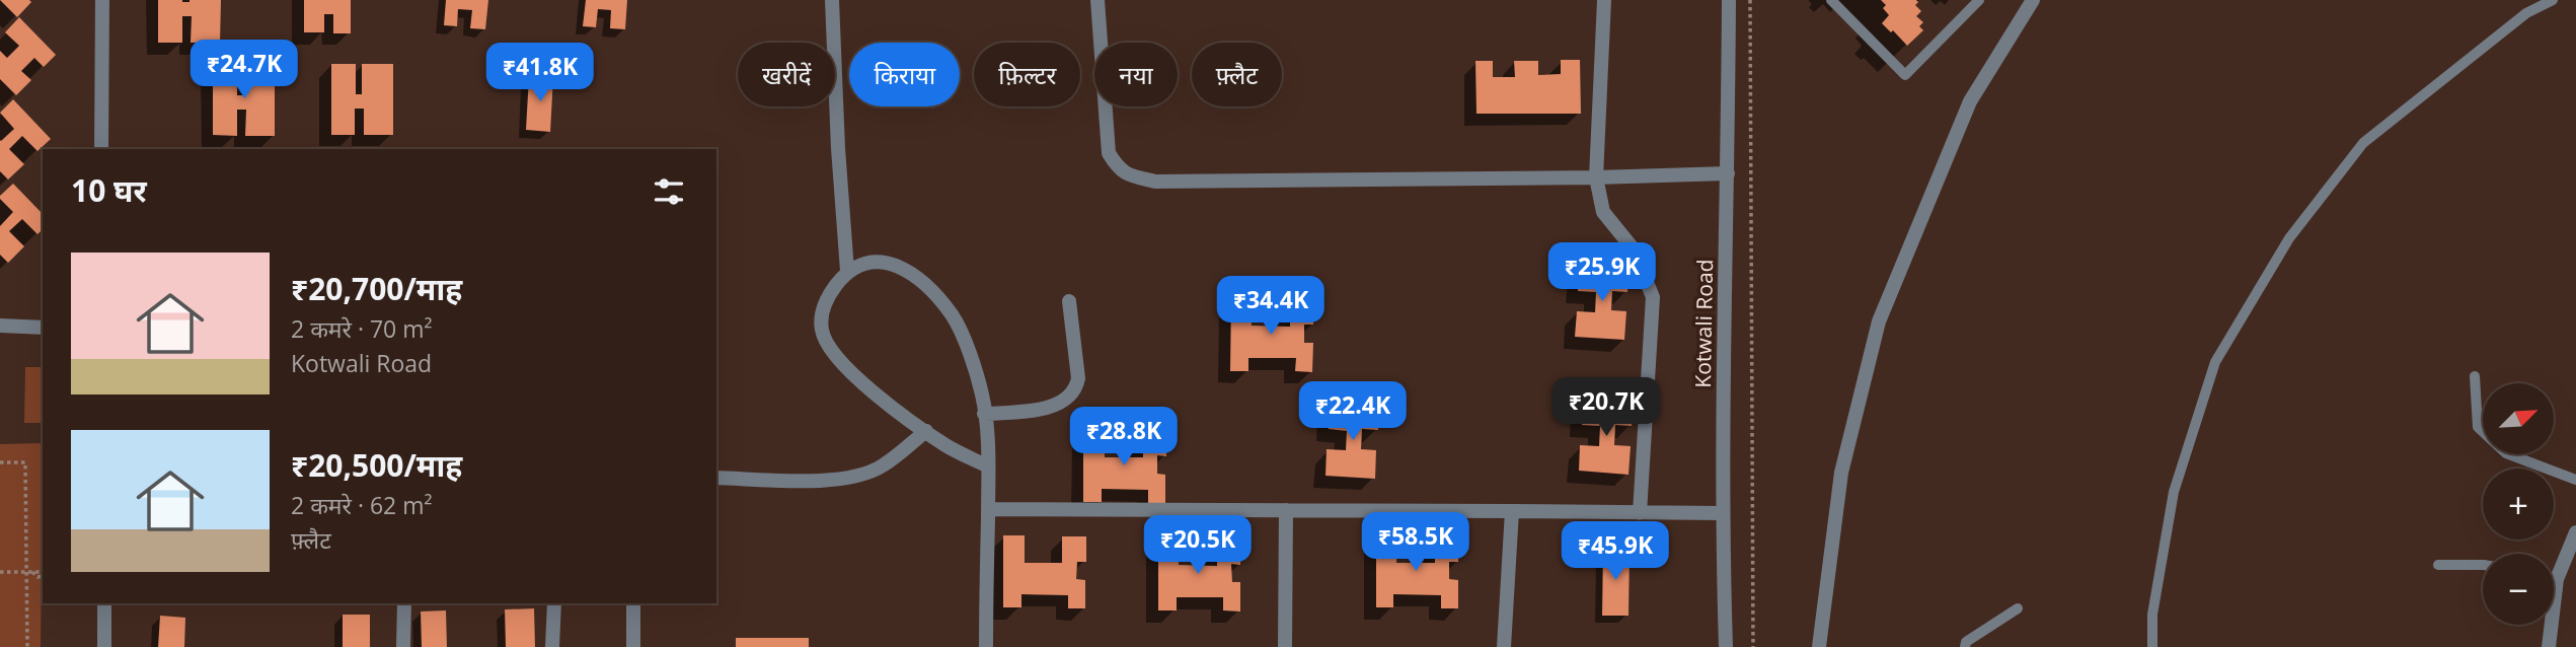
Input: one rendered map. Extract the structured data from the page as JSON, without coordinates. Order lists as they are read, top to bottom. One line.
{"streets":{"street":["Kotwali Road"]},"north":"top right","page":{"price":["₹24.7K","₹41.8K","₹25.9K","₹34.4K","₹20.7K","₹22.4K","₹28.8K","₹58.5K","₹20.5K","₹45.9K"],"chip":["खरीदें","किराया","फ़िल्टर","नया","फ़्लैट"],"heading":"10 घर","list":[{"name":"₹20,700/माह","note":"2 कमरे · 70 m² · Kotwali Road"},{"name":"₹20,500/माह","note":"2 कमरे · 62 m² · फ़्लैट"}],"map_buttons":["+","−"]}}
